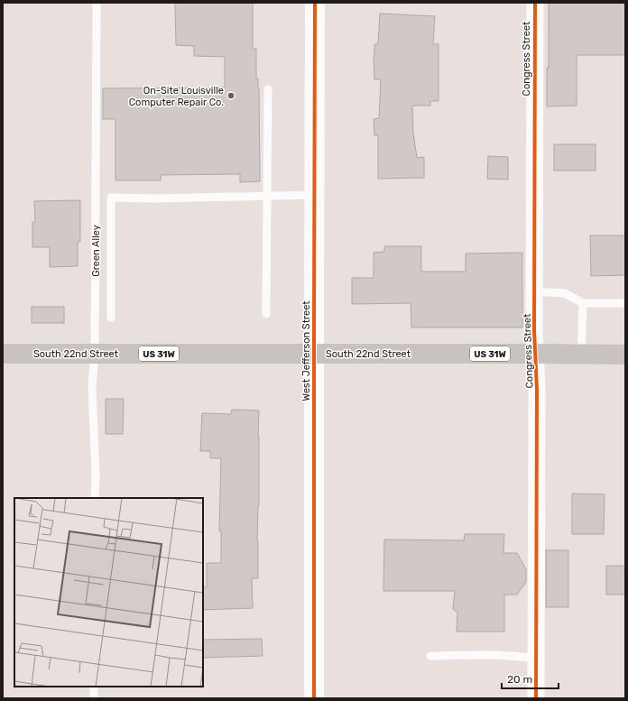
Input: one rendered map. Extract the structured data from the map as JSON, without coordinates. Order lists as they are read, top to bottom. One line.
{"streets":{"main road":["South 22nd Street","US 31W"],"street":["Congress Street","West Jefferson Street"],"lane":["Green Alley"]},"crossings":[["Congress Street","South 22nd Street"],["Green Alley","South 22nd Street"],["West Jefferson Street","South 22nd Street"]],"places":["On-Site Louisville Computer Repair Co."],"scale_bar":"20 m"}
